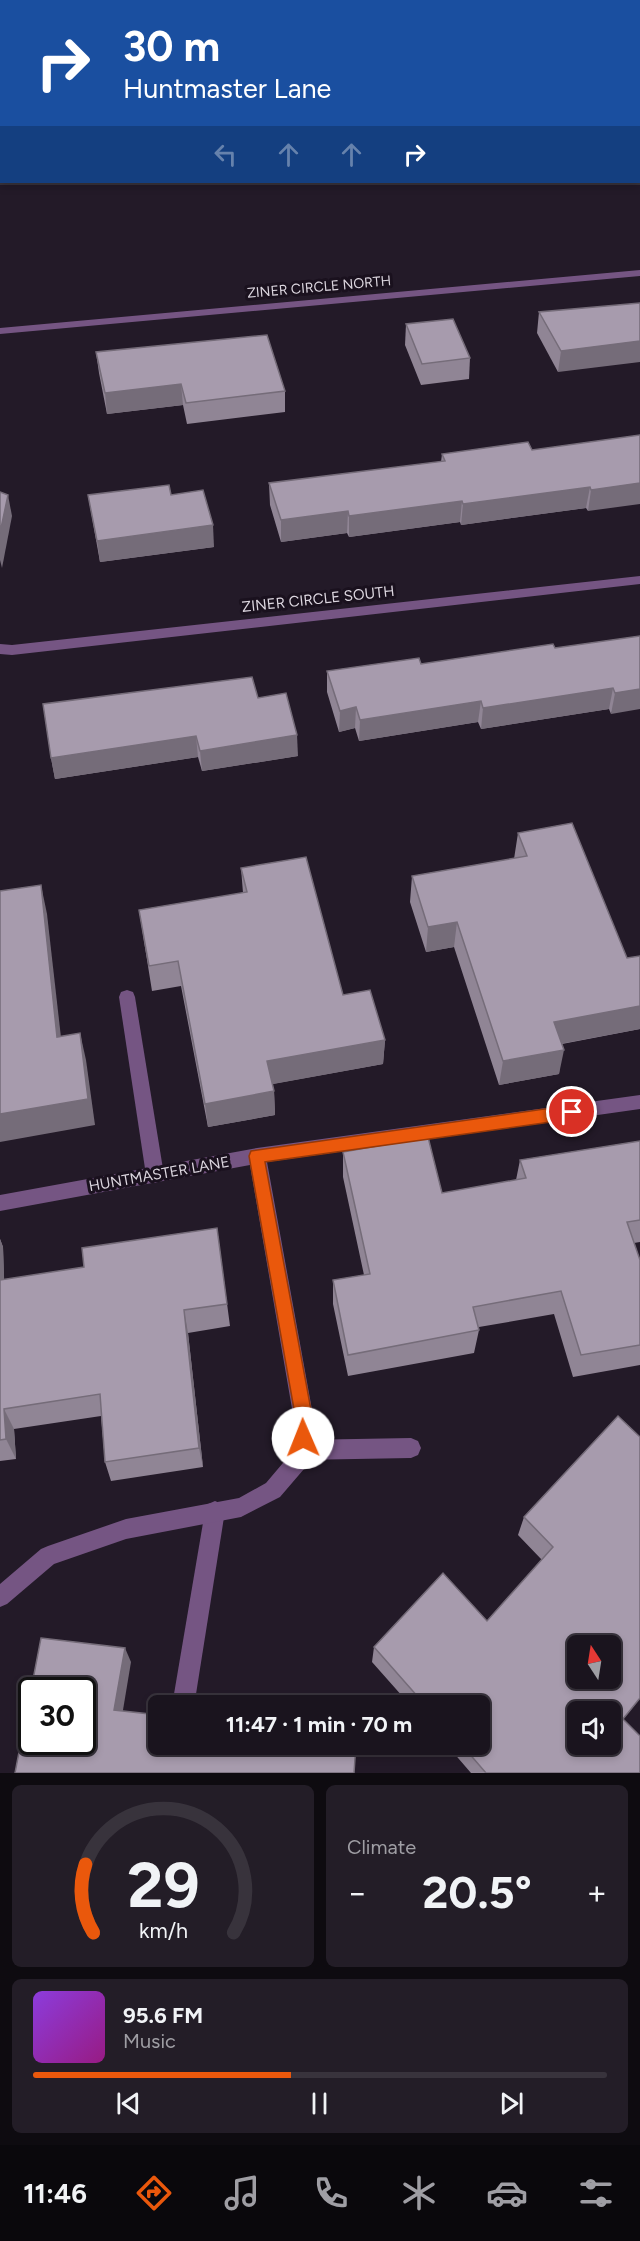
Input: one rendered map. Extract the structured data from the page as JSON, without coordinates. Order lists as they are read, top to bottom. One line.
{"streets":{"street":["ZINER CIRCLE NORTH","ZINER CIRCLE SOUTH","HUNTMASTER LANE"]},"north":"top","page":{"turn":["30 m","Huntmaster Lane"],"limit":"30","trip":"11:47 · 1 min · 70 m","tile":"Climate","heat":["−","20.5°","+"],"song":["95.6 FM","Music"],"tabs":"11:46","gauge":["29","km/h"]}}
